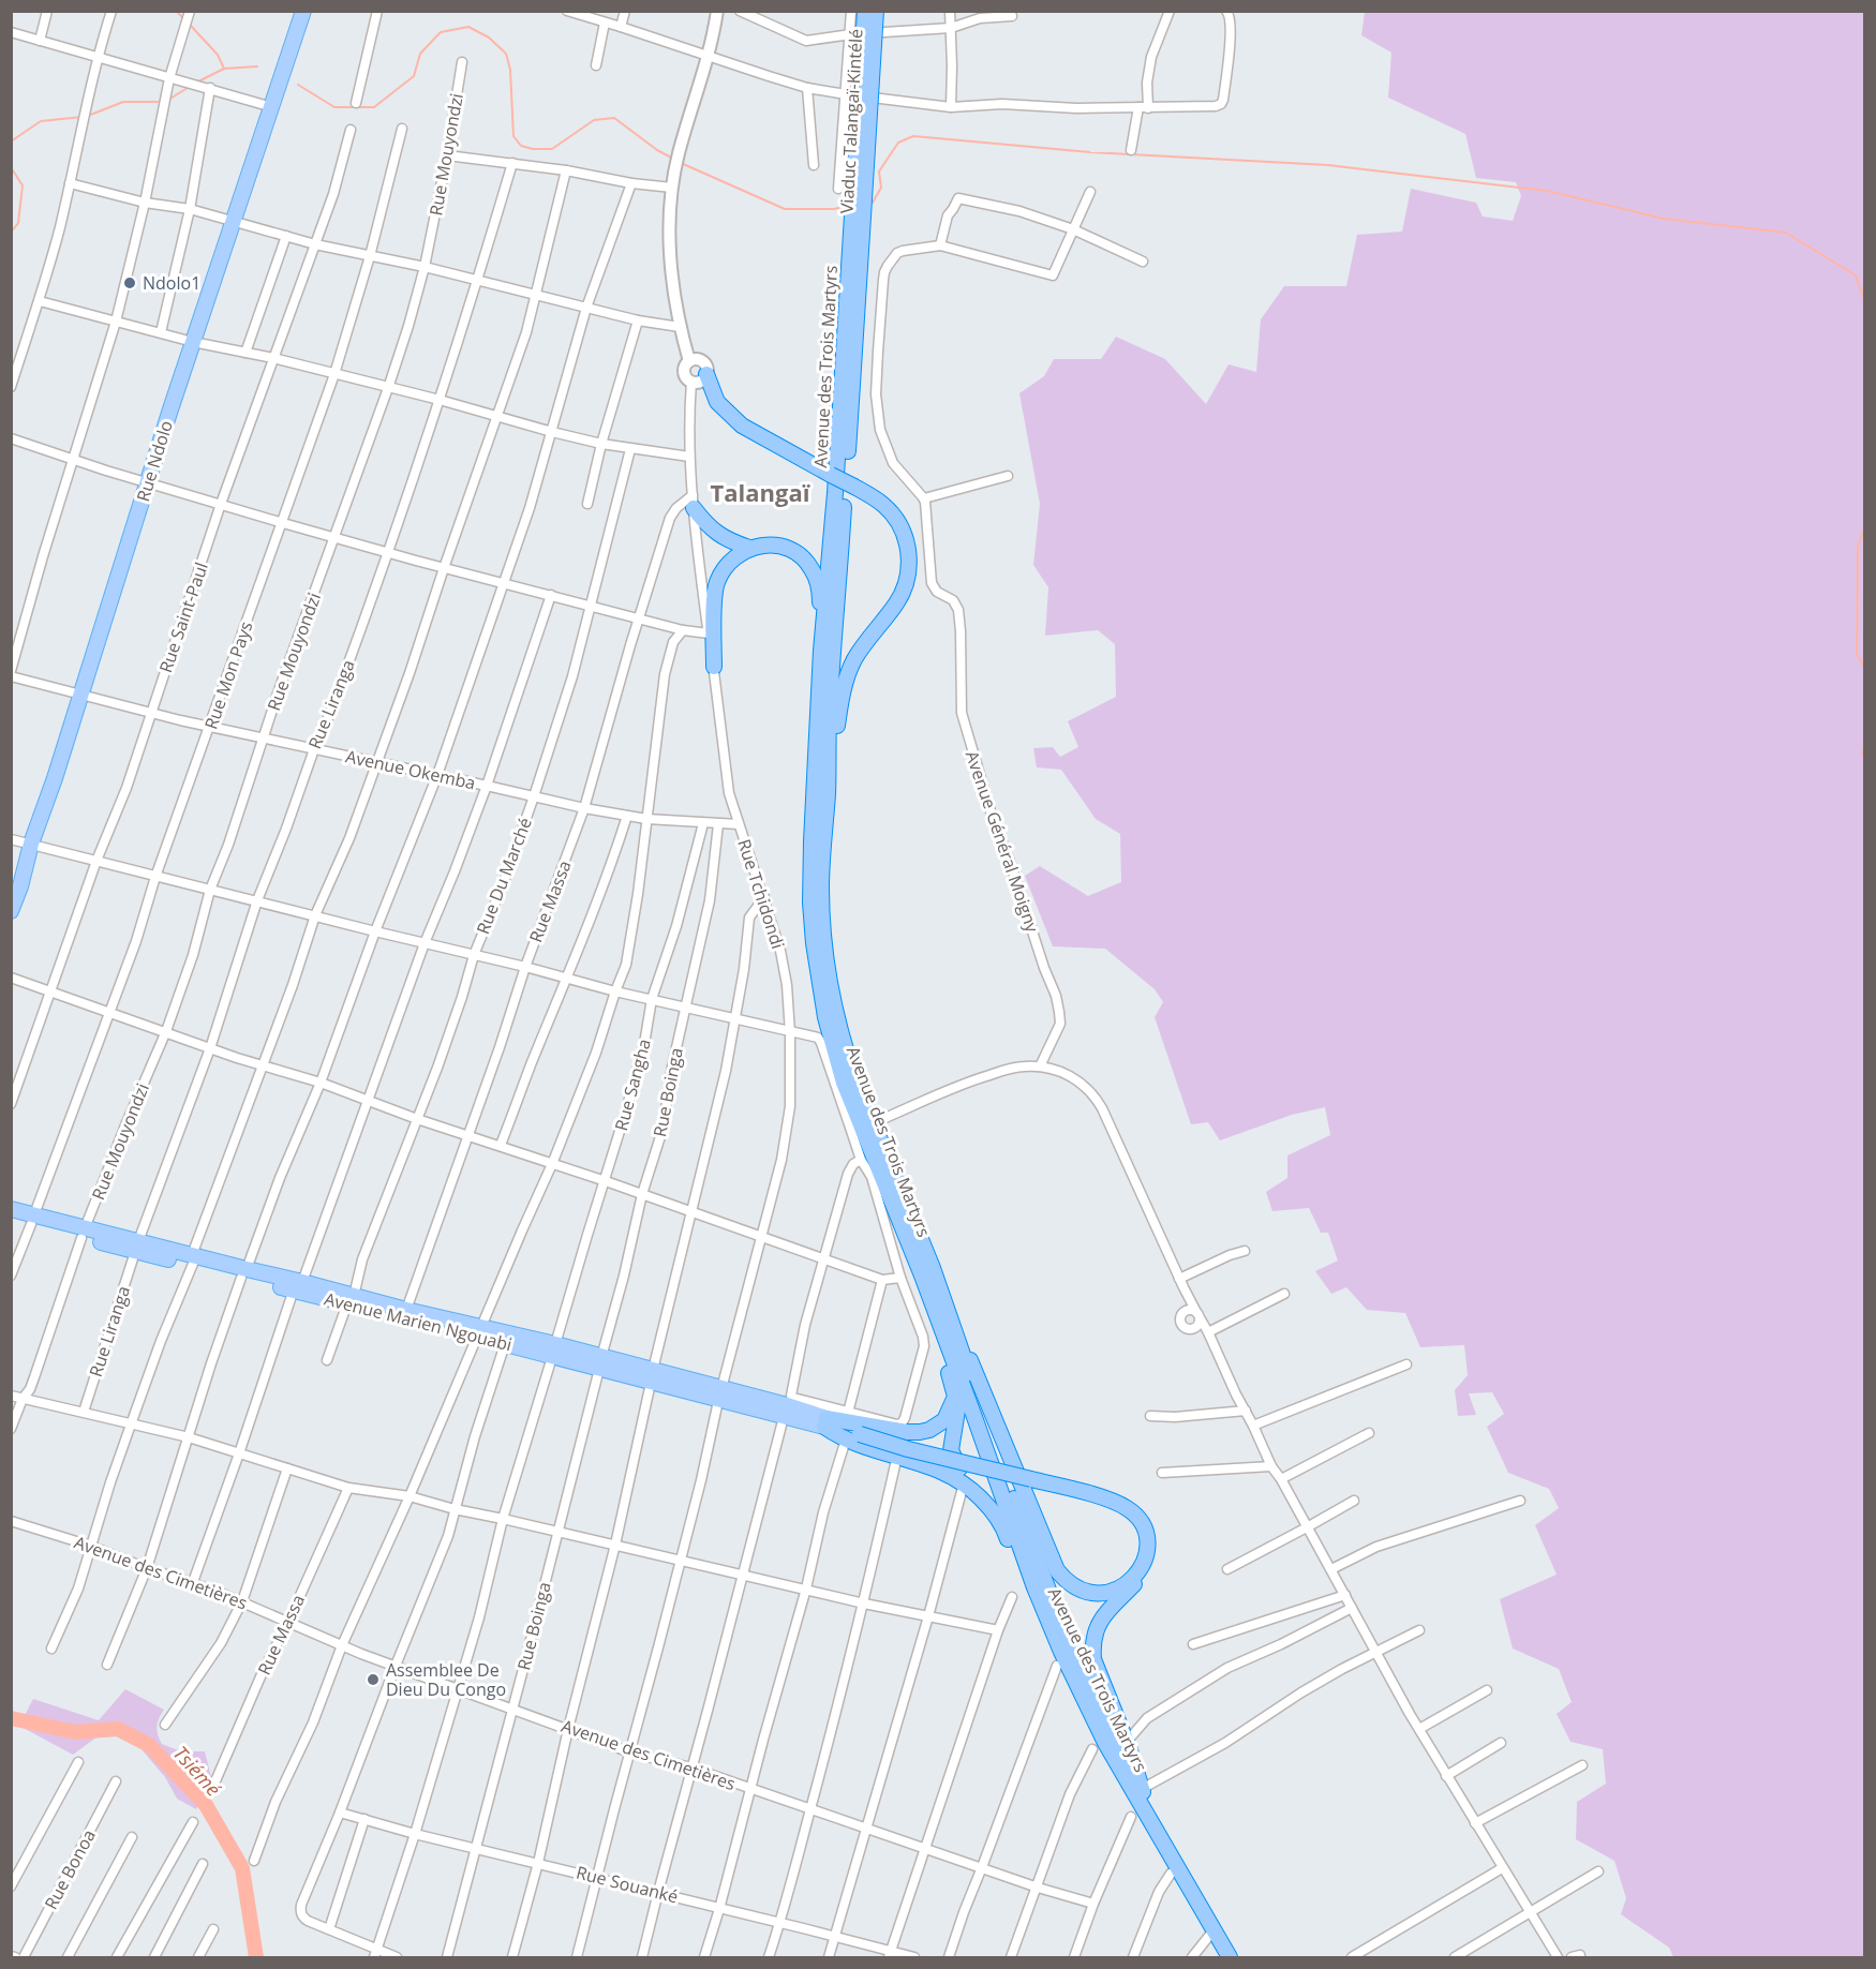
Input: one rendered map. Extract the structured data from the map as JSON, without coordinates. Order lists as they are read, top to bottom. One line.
{"streets":{"highway":["Viaduc Talangaï-Kintélé","Avenue des Trois Martyrs"],"main road":["Rue Ndolo","Avenue Marien Ngouabi"],"street":["Rue Mouyondzi","Rue Saint-Paul","Rue Mon Pays","Rue Liranga","Avenue Okemba","Avenue Général Moigny","Rue Du Marché","Rue Tchidondi","Rue Massa","Rue Sangha","Rue Boinga","Avenue des Cimetières","Rue Bonoa","Rue Souanké"]},"crossings":[["Viaduc Talangaï-Kintélé","Avenue des Trois Martyrs"],["Rue Mouyondzi","Avenue Okemba"],["Rue Mouyondzi","Avenue Marien Ngouabi"],["Rue Ndolo","Avenue Okemba"],["Rue Saint-Paul","Avenue Okemba"],["Rue Mon Pays","Avenue Okemba"],["Rue Mon Pays","Avenue Marien Ngouabi"],["Rue Liranga","Avenue Okemba"],["Rue Liranga","Avenue Marien Ngouabi"],["Avenue Okemba","Rue Du Marché"],["Avenue Okemba","Rue Tchidondi"],["Avenue Okemba","Rue Massa"],["Avenue Okemba","Rue Sangha"],["Avenue Okemba","Rue Boinga"],["Rue Du Marché","Avenue Marien Ngouabi"],["Rue Tchidondi","Rue Massa"],["Rue Tchidondi","Avenue Marien Ngouabi"],["Rue Tchidondi","Avenue des Cimetières"],["Rue Tchidondi","Rue Souanké"],["Rue Massa","Avenue des Cimetières"],["Rue Sangha","Avenue Marien Ngouabi"],["Rue Sangha","Avenue des Cimetières"],["Rue Sangha","Rue Souanké"],["Rue Boinga","Avenue Marien Ngouabi"],["Rue Boinga","Avenue des Cimetières"],["Rue Boinga","Rue Souanké"]],"districts":["Talangaï"],"water":["Tsiémé"],"places":["Ndolo1","Assemblee De Dieu Du Congo"]}
